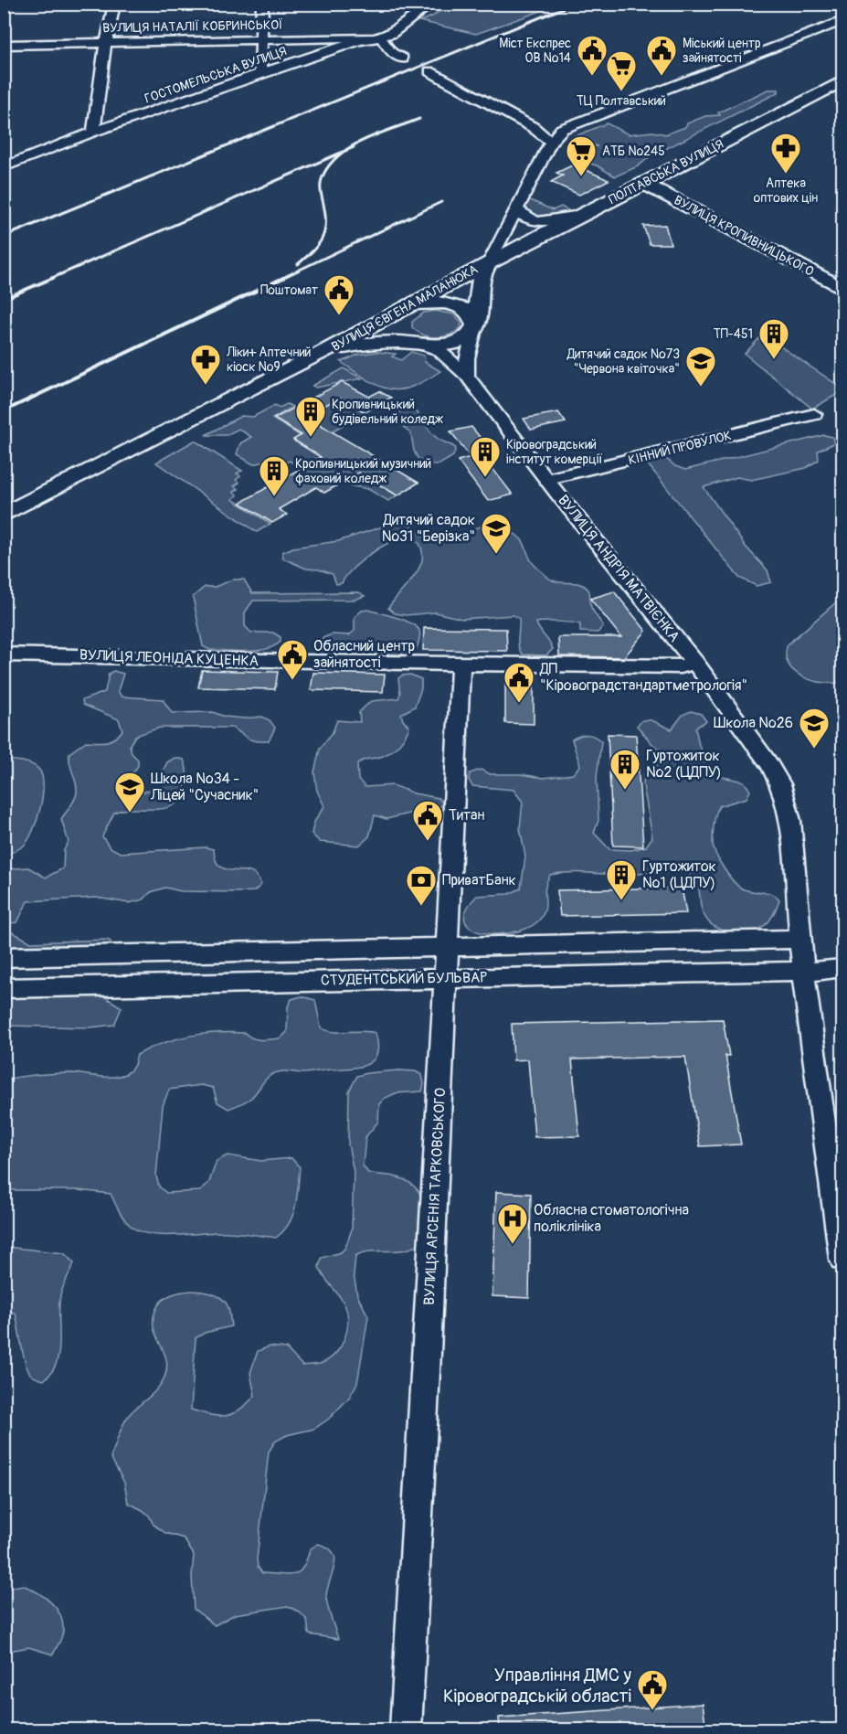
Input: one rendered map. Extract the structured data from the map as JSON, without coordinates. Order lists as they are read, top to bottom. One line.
{"streets":{"main road":["ПОЛТАВСЬКА ВУЛИЦЯ","ВУЛИЦЯ КРОПИВНИЦЬКОГО","ВУЛИЦЯ ЄВГЕНА МАЛАНЮКА"],"street":["ВУЛИЦЯ НАТАЛІЇ КОБРИНСЬКОЇ","ГОСТОМЕЛЬСЬКА ВУЛИЦЯ","КІННИЙ ПРОВУЛОК","ВУЛИЦЯ АНДРІЯ МАТВІЄНКА","ВУЛИЦЯ ЛЕОНІДА КУЦЕНКА","СТУДЕНТСЬКИЙ БУЛЬВАР","ВУЛИЦЯ АРСЕНІЯ ТАРКОВСЬКОГО"]},"crossings":[["ВУЛИЦЯ НАТАЛІЇ КОБРИНСЬКОЇ","ГОСТОМЕЛЬСЬКА ВУЛИЦЯ"],["ПОЛТАВСЬКА ВУЛИЦЯ","ВУЛИЦЯ КРОПИВНИЦЬКОГО"],["ПОЛТАВСЬКА ВУЛИЦЯ","ВУЛИЦЯ ЄВГЕНА МАЛАНЮКА"],["КІННИЙ ПРОВУЛОК","ВУЛИЦЯ АНДРІЯ МАТВІЄНКА"],["ВУЛИЦЯ АНДРІЯ МАТВІЄНКА","ВУЛИЦЯ ЛЕОНІДА КУЦЕНКА"],["ВУЛИЦЯ АНДРІЯ МАТВІЄНКА","СТУДЕНТСЬКИЙ БУЛЬВАР"],["ВУЛИЦЯ ЛЕОНІДА КУЦЕНКА","ВУЛИЦЯ АРСЕНІЯ ТАРКОВСЬКОГО"],["СТУДЕНТСЬКИЙ БУЛЬВАР","ВУЛИЦЯ АРСЕНІЯ ТАРКОВСЬКОГО"]],"places":{"public building":["Міст Експрес ОВ №14","Міський центр зайнятості","Поштомат","Обласний центр зайнятості","ДП \"Кіровоградстандартметрологія\"","Титан","Управління ДМС у Кіровоградській області"],"supermarket":["ТЦ Полтавський","АТБ №245"],"pharmacy":["Аптека оптових цін","Ліки+ Аптечний кіоск №9"],"building":["ТП-451","Кропивницький будівельний коледж","Кіровоградський інститут комерції","Кропивницький музичний фаховий коледж","Гуртожиток №2 (ЦДПУ)","Гуртожиток №1 (ЦДПУ)"],"school or university":["Дитячий садок №73 \"Червона квіточка\"","Дитячий садок №31 \"Берізка\"","Школа №26","Школа №34 - Ліцей \"Сучасник\""],"bank":["ПриватБанк"],"hospital":["Обласна стоматологічна поліклініка"]}}
